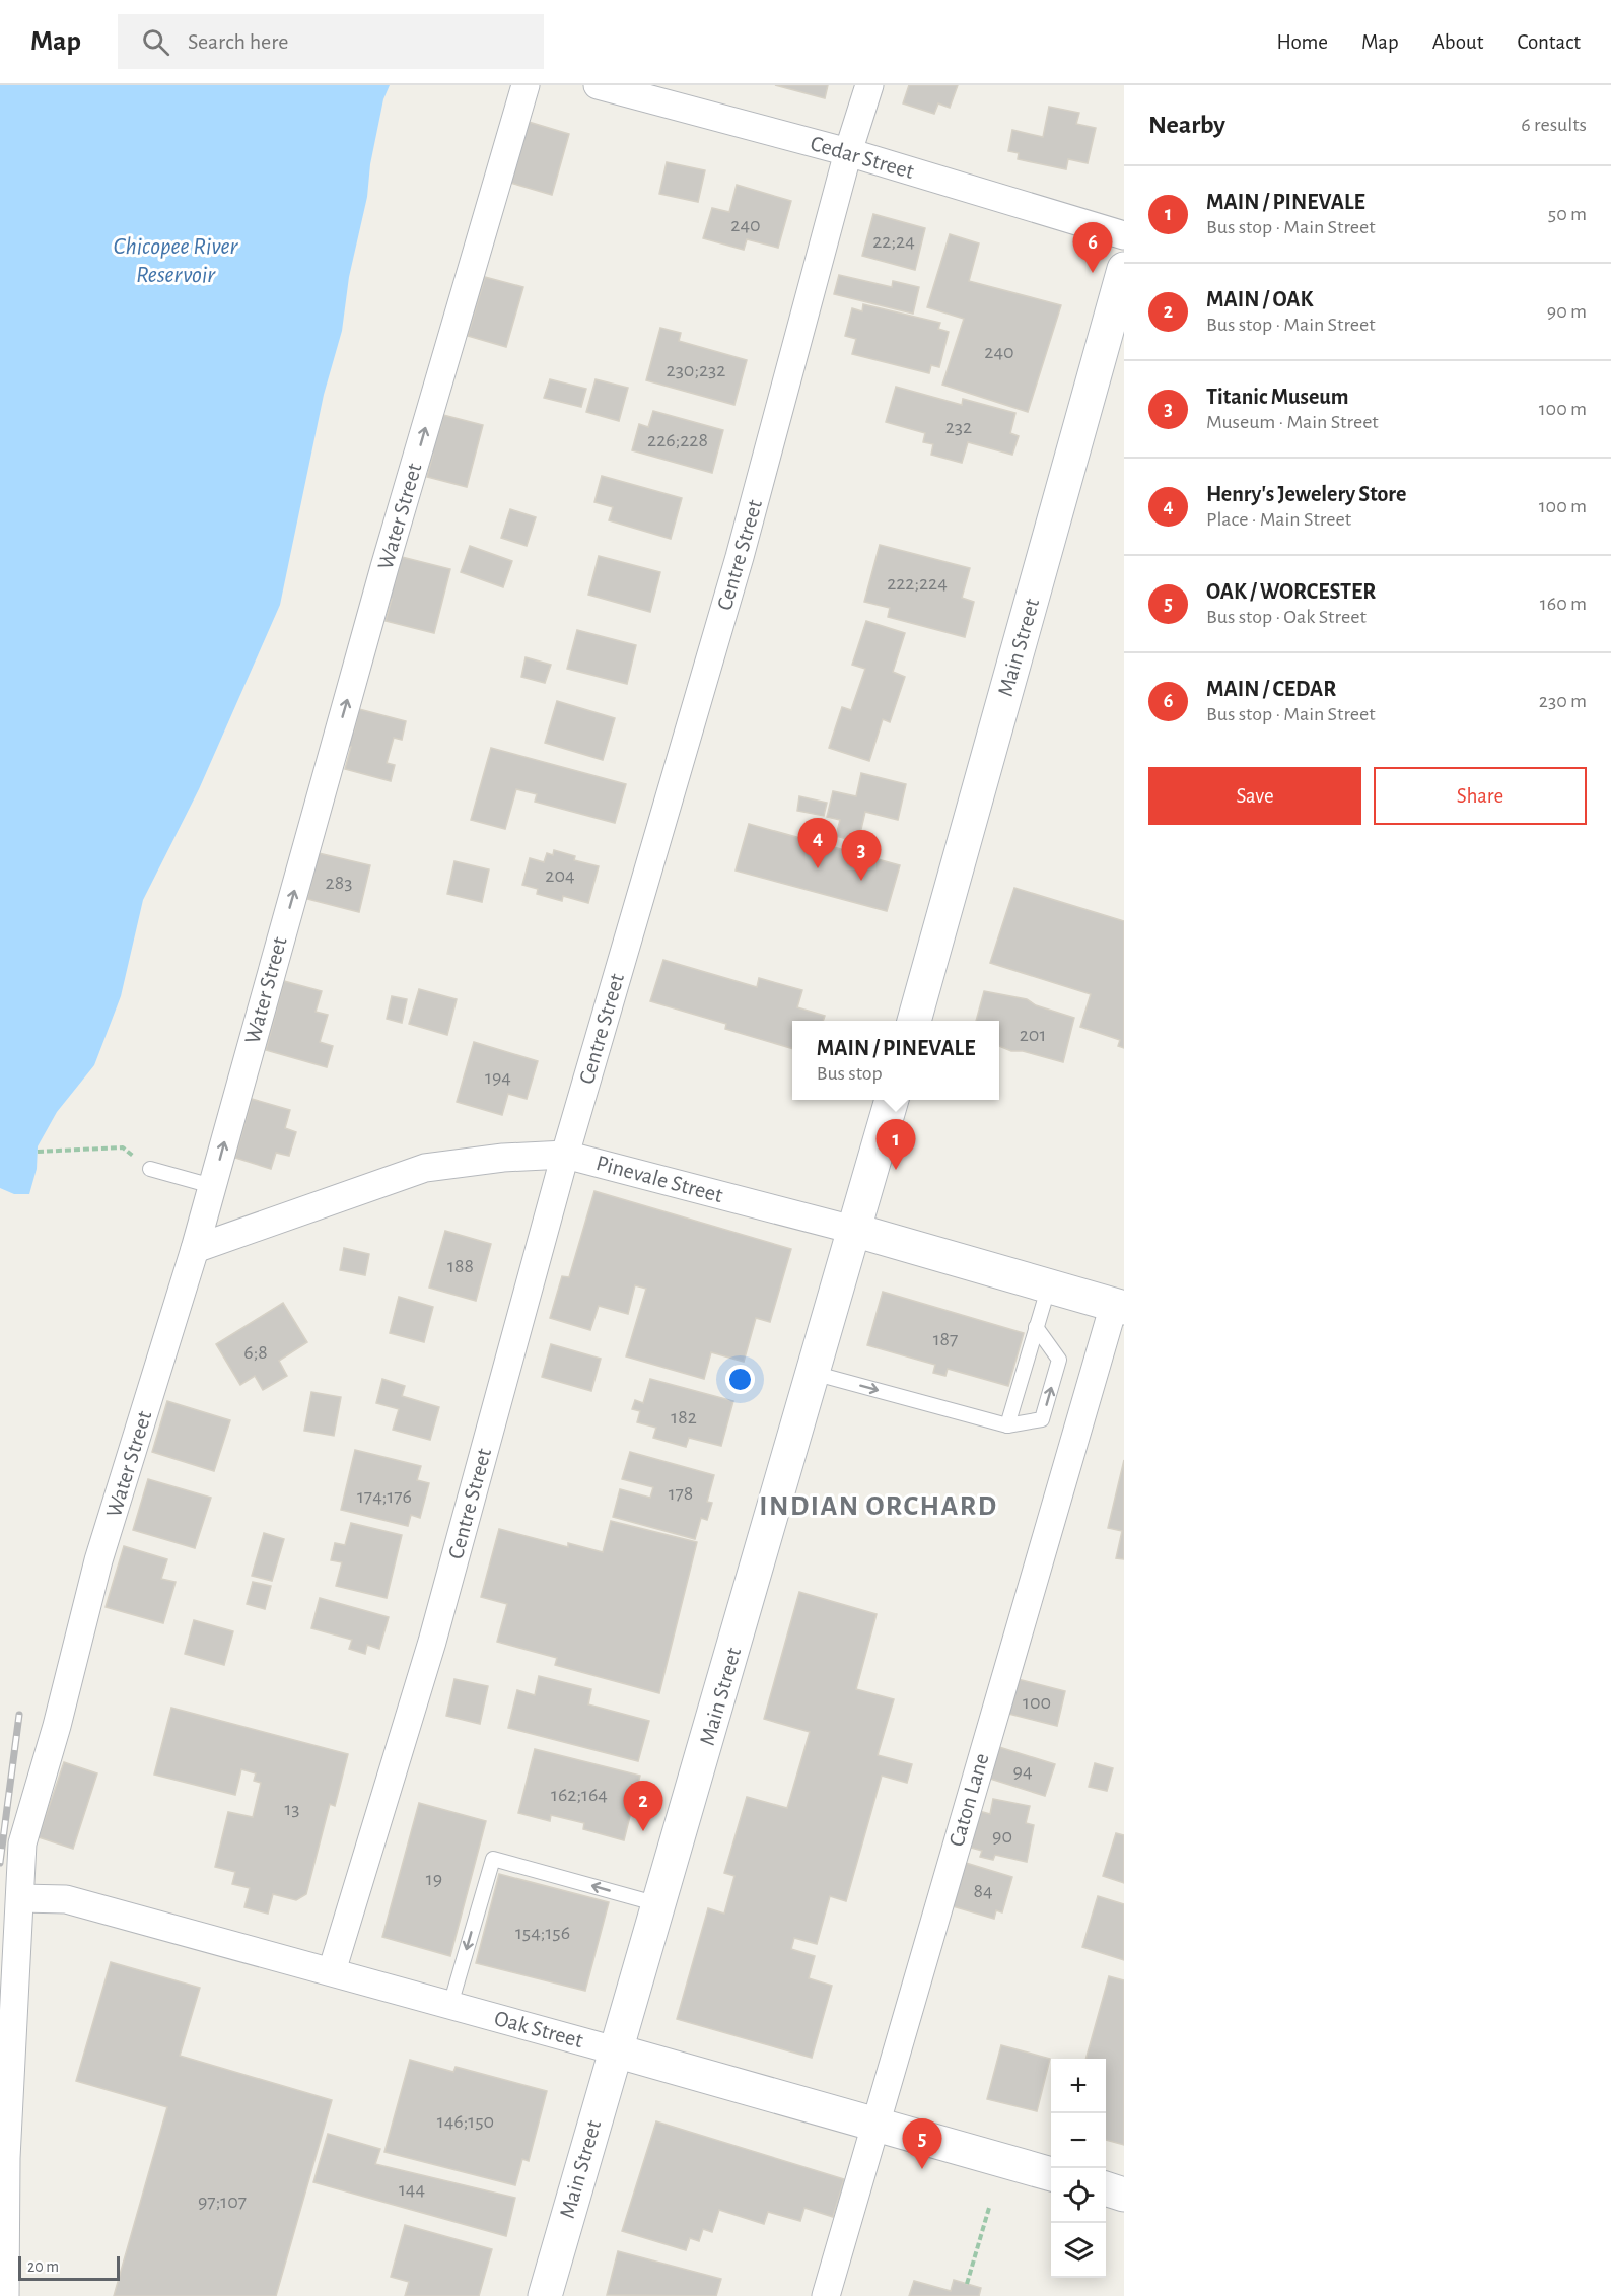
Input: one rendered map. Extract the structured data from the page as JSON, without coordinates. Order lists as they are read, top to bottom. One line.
{"streets":{"main road":["Main Street","Pinevale Street","Oak Street"],"street":["Cedar Street","Water Street","Centre Street","Caton Lane"]},"crossings":[["Cedar Street","Centre Street"],["Water Street","Pinevale Street"],["Water Street","Oak Street"],["Centre Street","Pinevale Street"],["Centre Street","Oak Street"],["Main Street","Pinevale Street"],["Main Street","Oak Street"],["Pinevale Street","Caton Lane"],["Caton Lane","Oak Street"]],"one_way":["Water Street"],"districts":["INDIAN ORCHARD"],"water":["Chicopee River Reservoir"],"house_numbers":["240","22;24","240","230;232","232","226;228","222;224","204","283","201","194","188","187","6;8","182","178","174;176","100","94","162;164","13","90","19","84","154;156","146;150","144","97;107"],"scale_bar":"20 m","page":{"header":"Map","search":"Search here","nav":["Home","Map","About","Contact"],"heading":["Nearby","6 results"],"list":[{"mark":"1","name":"MAIN / PINEVALE","note":"Bus stop · Main Street","value":"50 m"},{"mark":"2","name":"MAIN / OAK","note":"Bus stop · Main Street","value":"90 m"},{"mark":"3","name":"Titanic Museum","note":"Museum · Main Street","value":"100 m"},{"mark":"4","name":"Henry's Jewelery Store","note":"Place · Main Street","value":"100 m"},{"mark":"5","name":"OAK / WORCESTER","note":"Bus stop · Oak Street","value":"160 m"},{"mark":"6","name":"MAIN / CEDAR","note":"Bus stop · Main Street","value":"230 m"}],"pins":["6","4","3","1","2","5"],"buttons":["Save","Share"],"popup":["MAIN / PINEVALE","Bus stop"],"map_buttons":["+","−"],"scale":"20 m"}}
